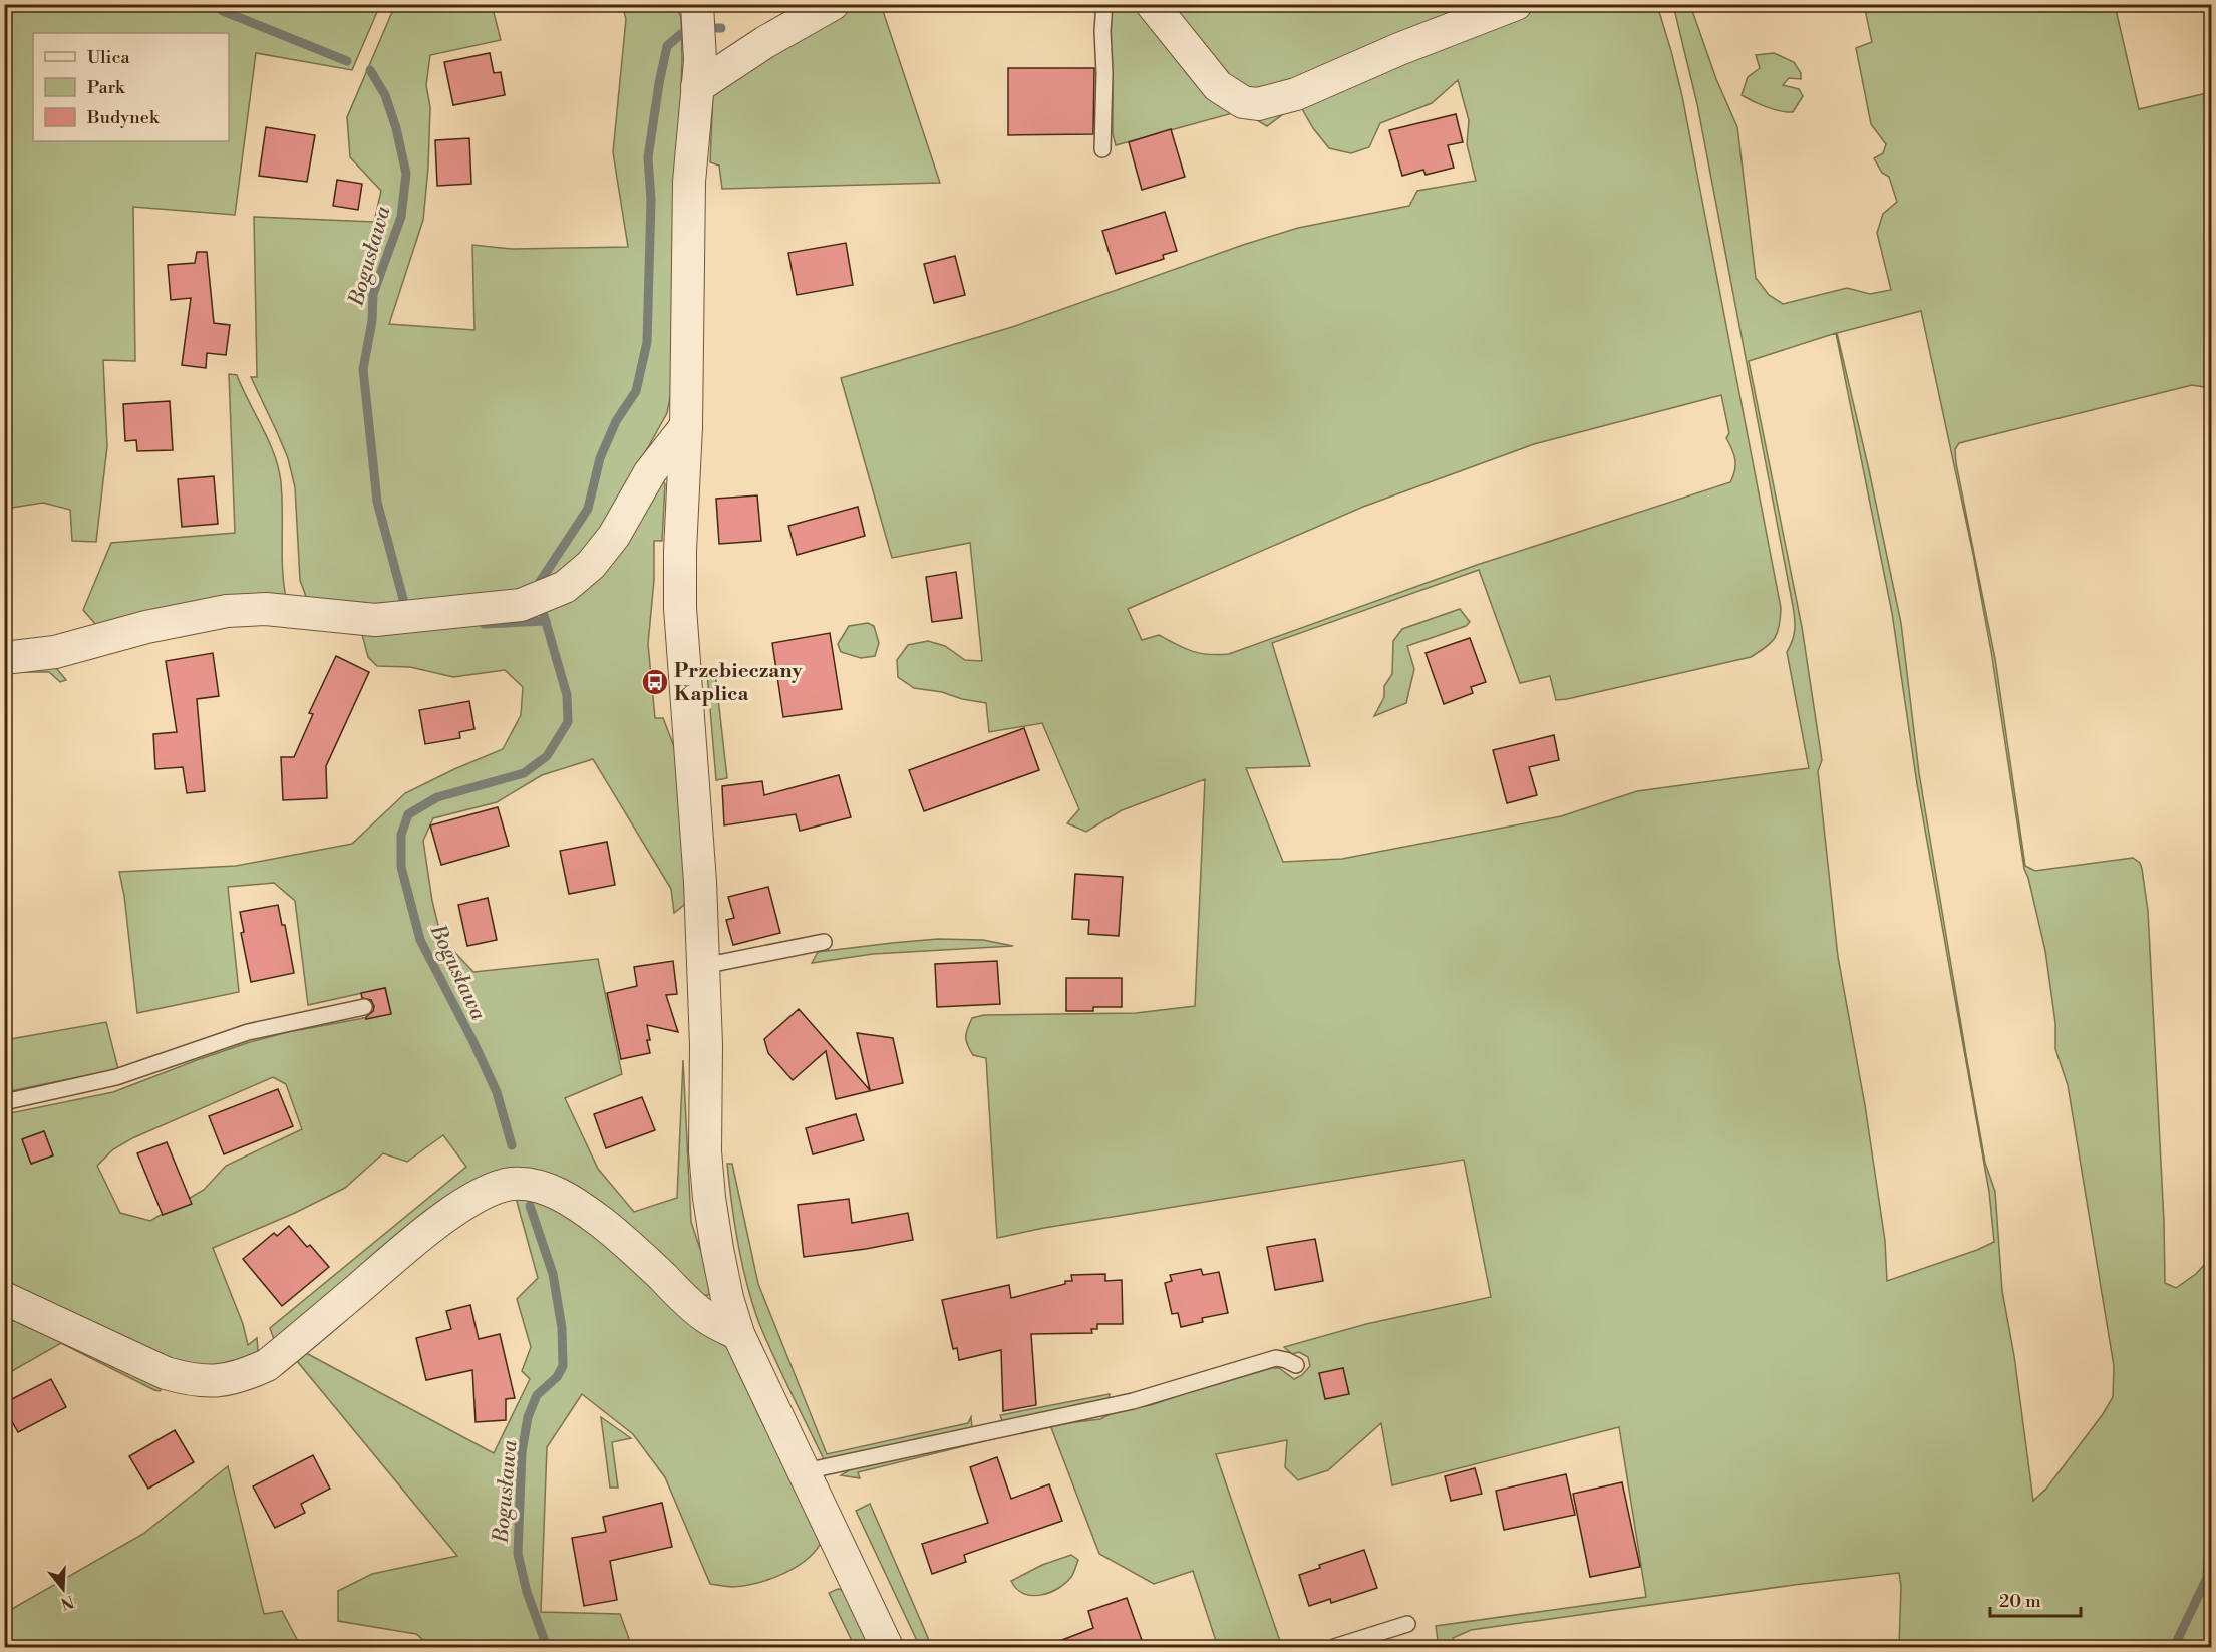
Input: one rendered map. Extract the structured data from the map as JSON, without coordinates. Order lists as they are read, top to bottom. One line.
{"water":["Bogusława"],"places":{"bus stop":["Przebieczany Kaplica"]},"legend":["Ulica","Park","Budynek"],"scale_bar":"20 m","north":"bottom"}
